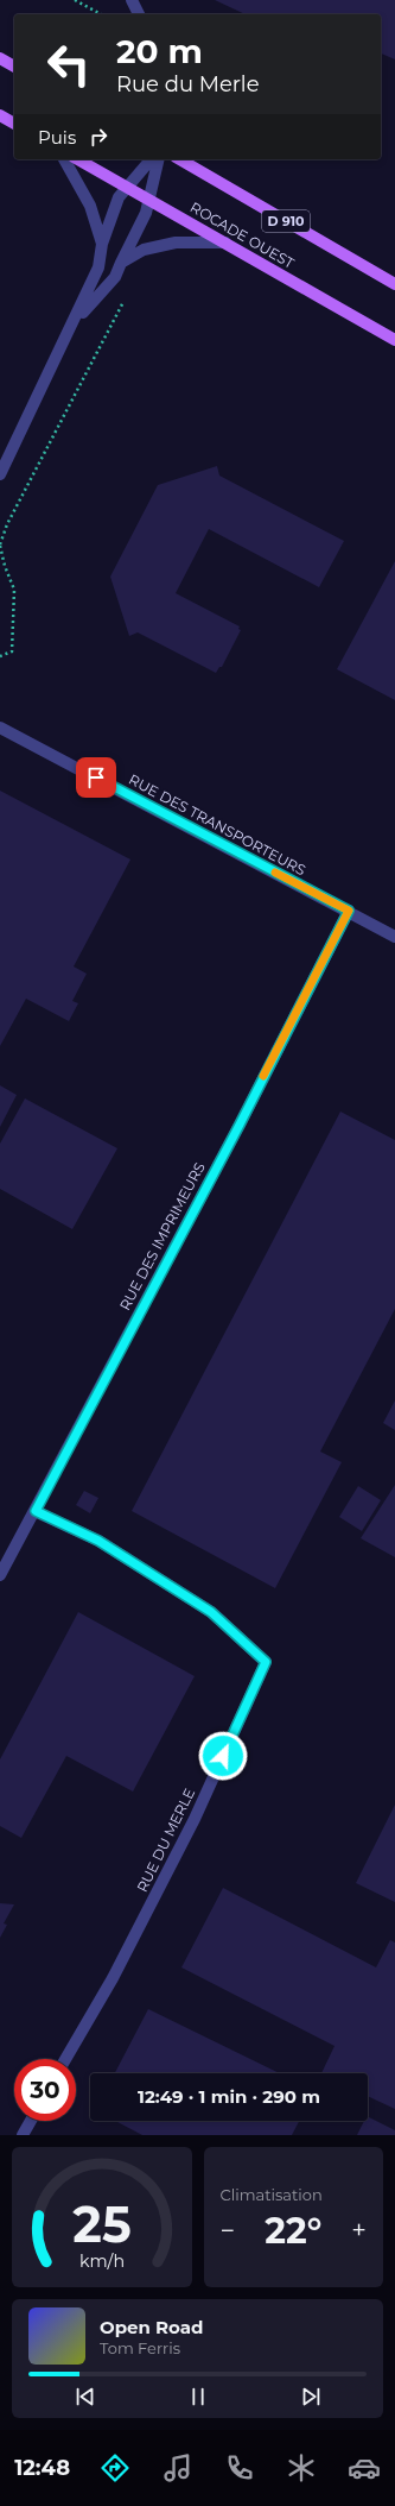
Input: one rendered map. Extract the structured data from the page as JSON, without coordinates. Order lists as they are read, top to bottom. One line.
{"streets":{"main road":["D 910","ROCADE OUEST"],"street":["RUE DES TRANSPORTEURS","RUE DES IMPRIMEURS","RUE DU MERLE"]},"crossings":[["RUE DES TRANSPORTEURS","RUE DES IMPRIMEURS"],["RUE DES IMPRIMEURS","RUE DU MERLE"]],"page":{"turn":["20 m","Rue du Merle"],"then":"Puis","limit":"30","trip":"12:49 · 1 min · 290 m","tile":"Climatisation","heat":["−","22°","+"],"song":["Open Road","Tom Ferris"],"tabs":"12:48","gauge":["25","km/h"]}}
